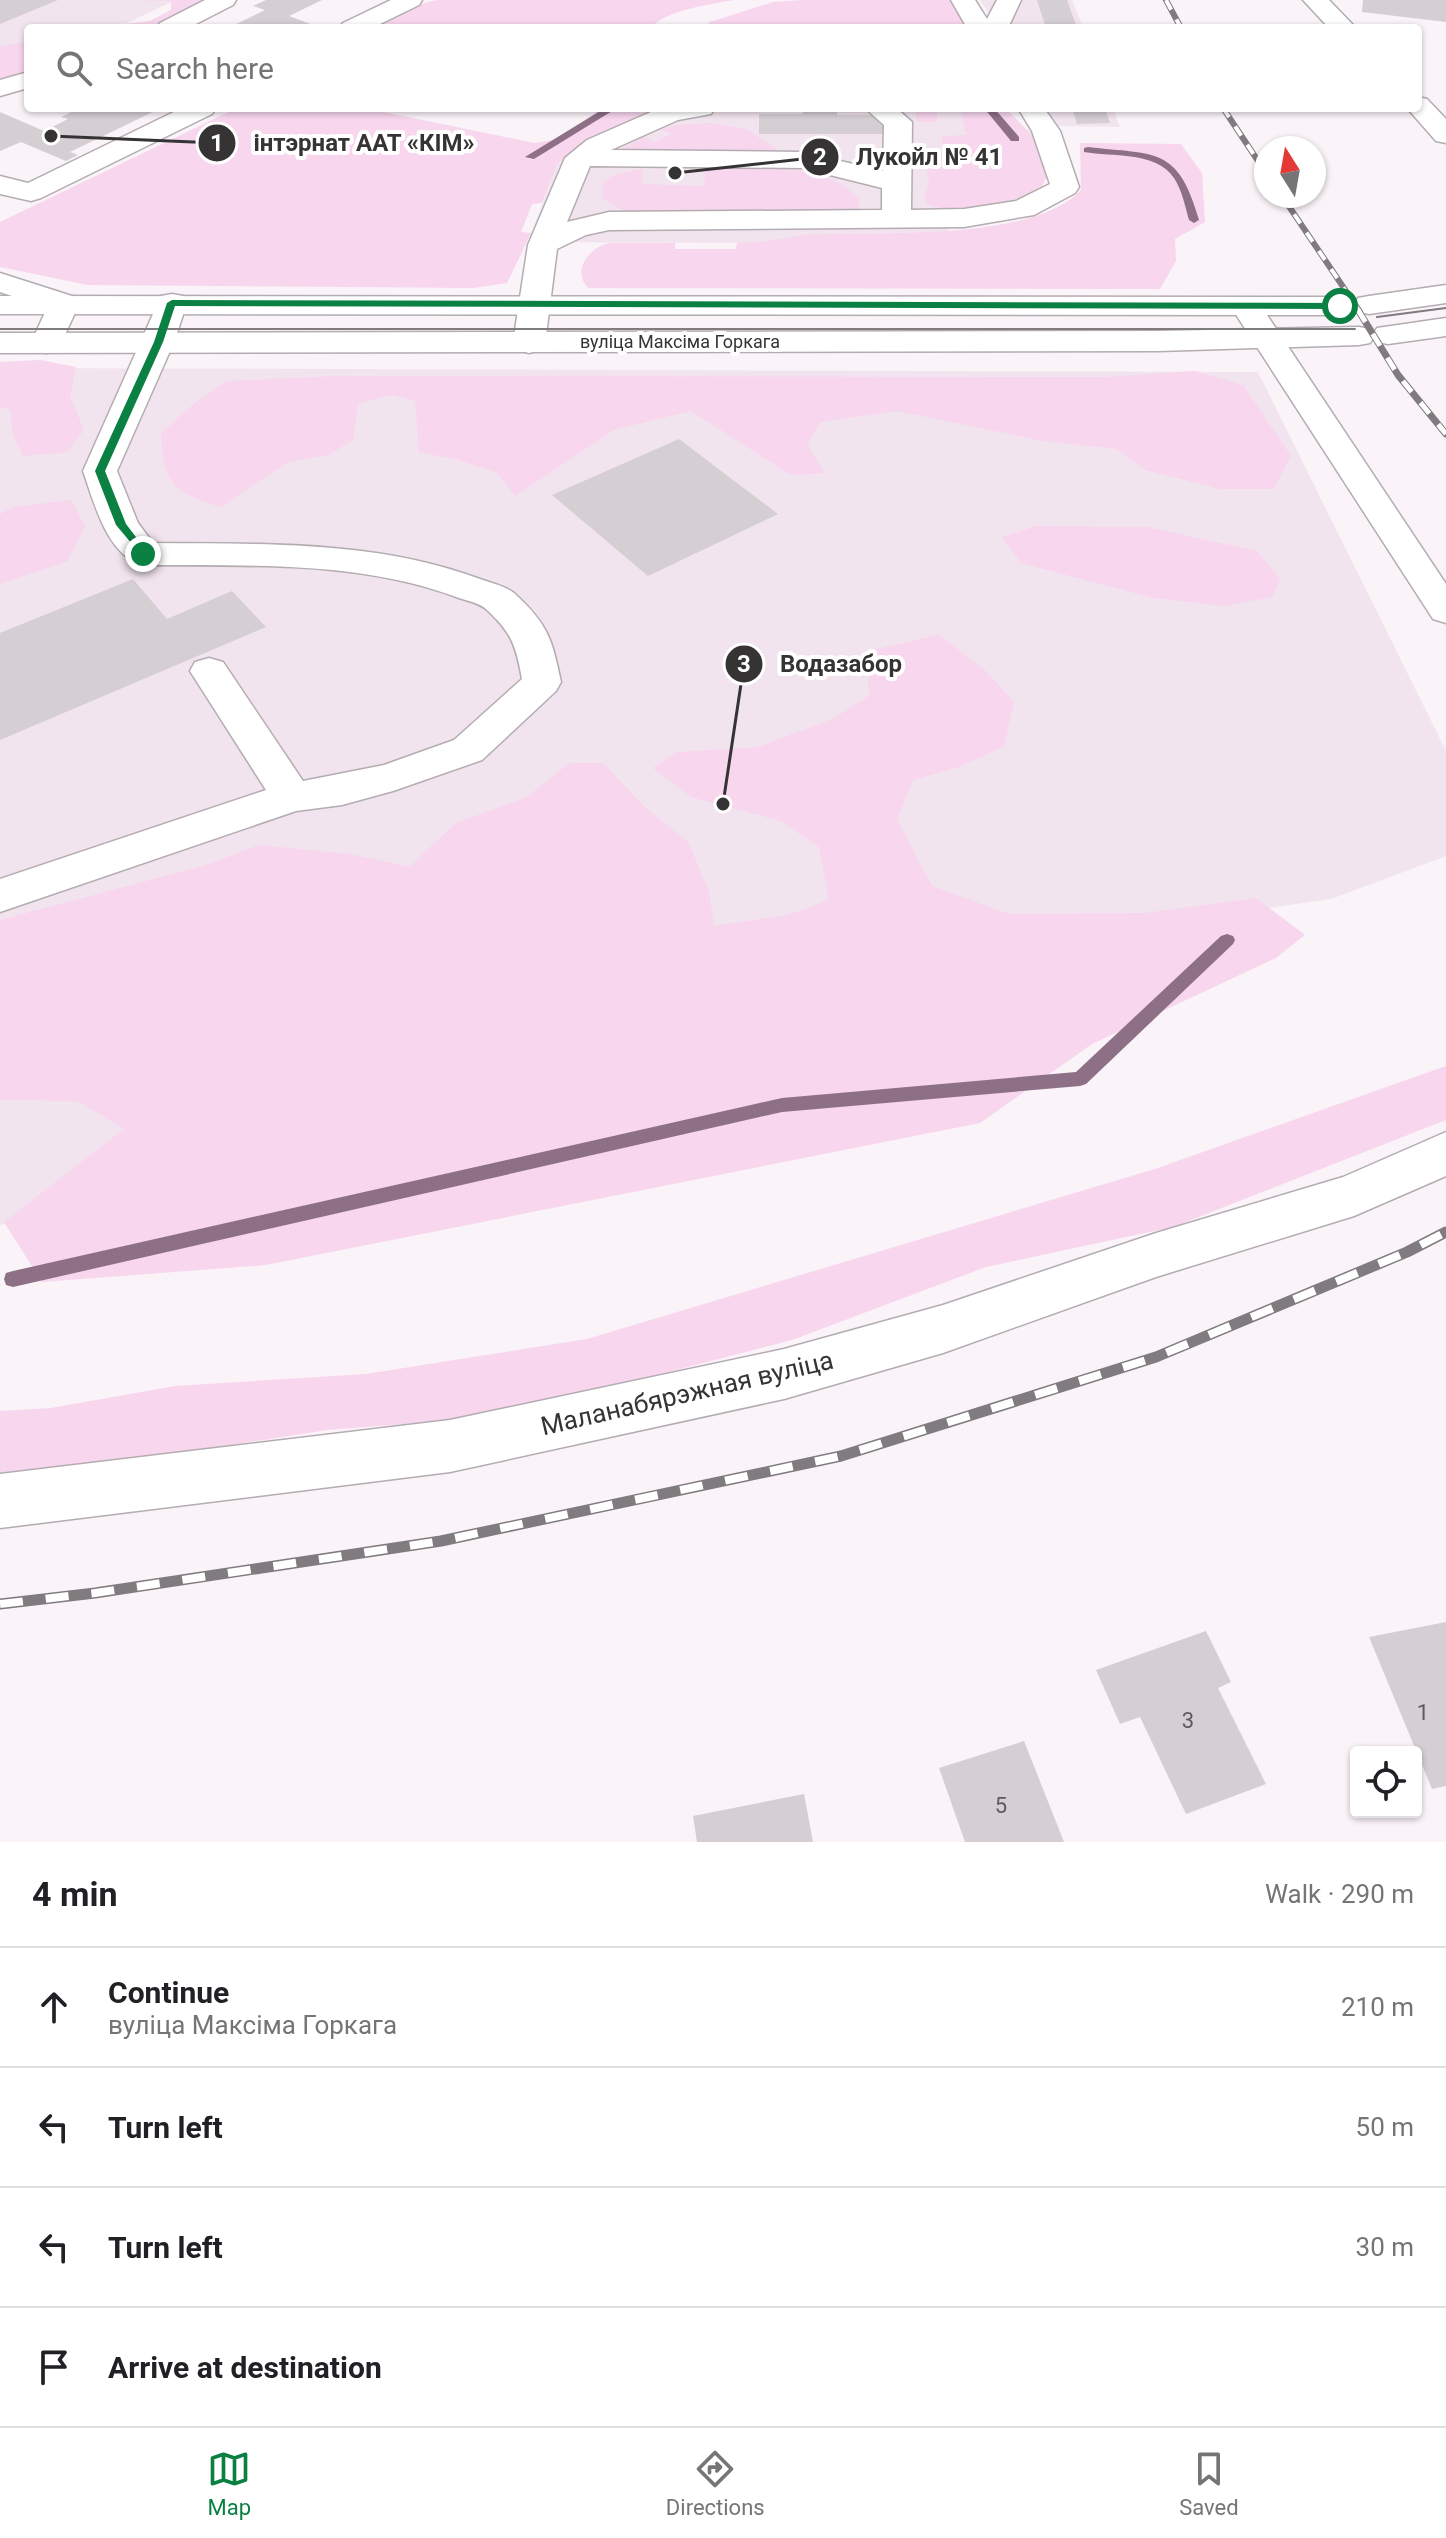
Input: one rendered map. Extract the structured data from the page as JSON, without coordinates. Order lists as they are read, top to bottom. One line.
{"streets":{"main road":["вуліца Максіма Горкага","Маланабярэжная вуліца"]},"places":["інтэрнат ААТ «КІМ»","Лукойл № 41","Водазабор"],"house_numbers":["1","3","5"],"north":"top","page":{"search":"Search here","heading":["4 min","Walk · 290 m"],"list":[["Continue","вуліца Максіма Горкага","210 m"],["Turn left","50 m"],["Turn left","30 m"],"Arrive at destination"],"nav":["Map","Directions","Saved"]}}
